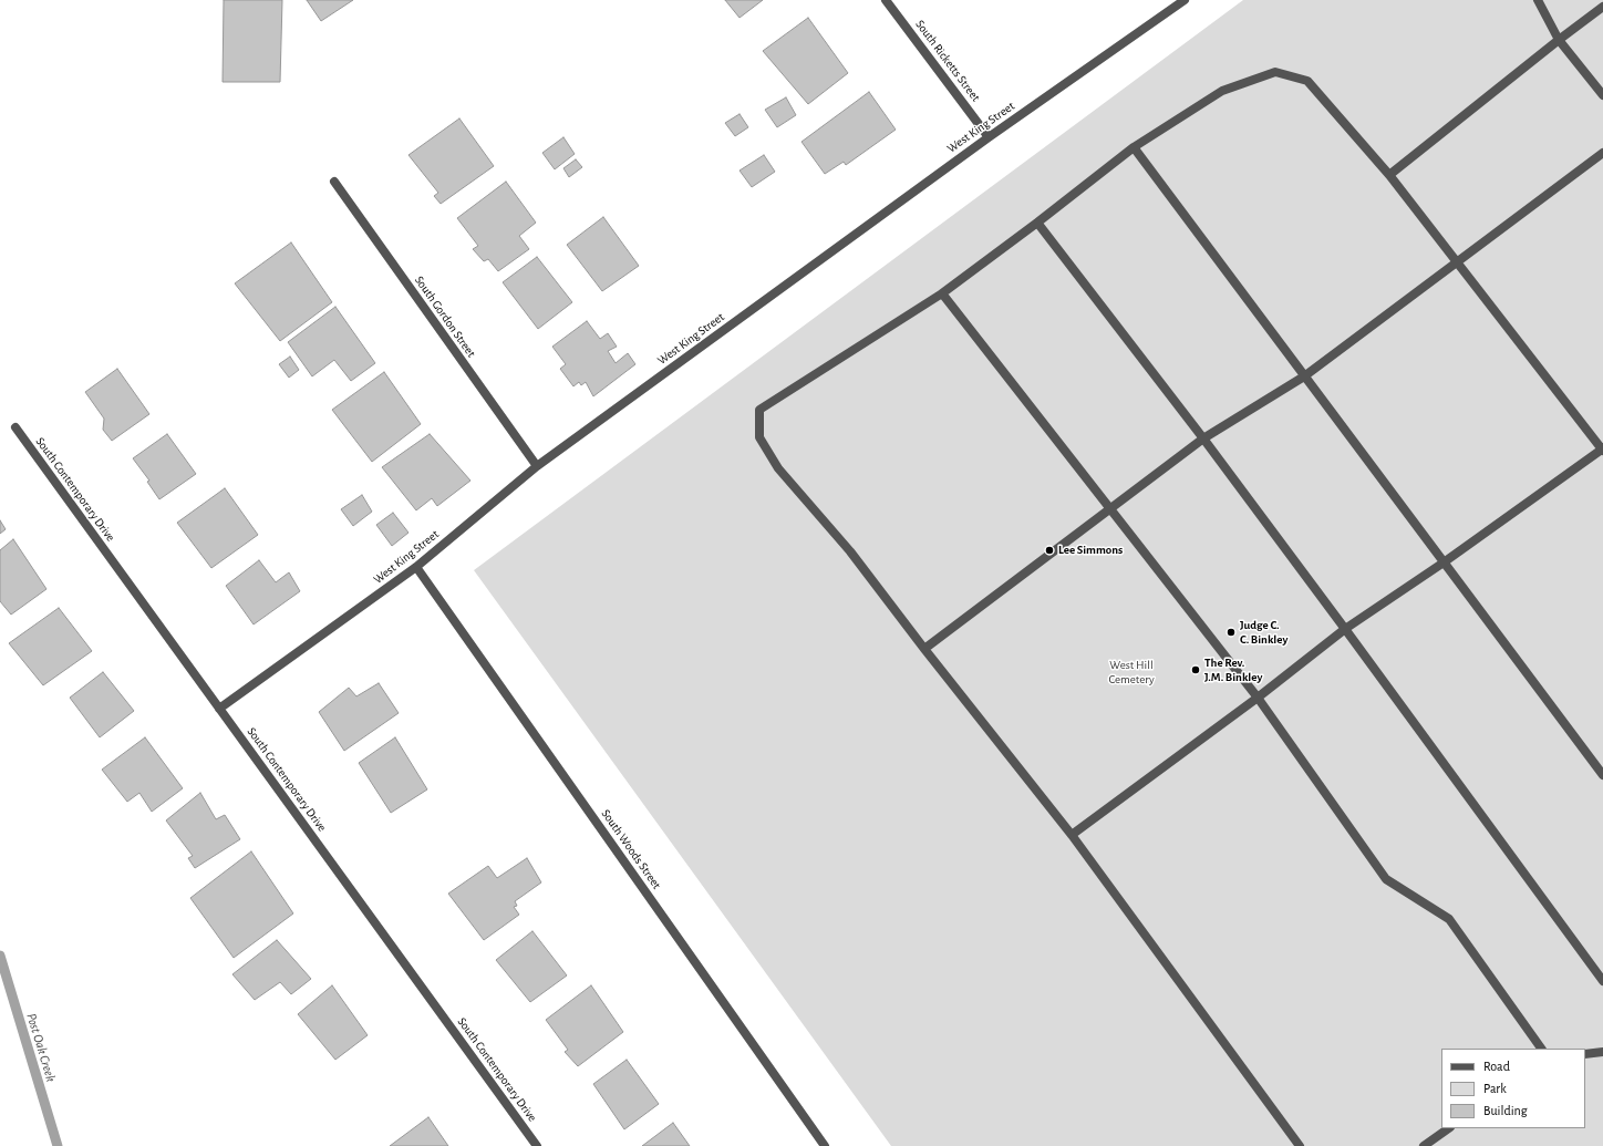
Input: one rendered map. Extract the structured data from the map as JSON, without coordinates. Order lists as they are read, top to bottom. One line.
{"streets":{"street":["South Ricketts Street","West King Street","South Gordon Street","South Contemporary Drive","South Woods Street"]},"crossings":[["South Ricketts Street","West King Street"],["West King Street","South Gordon Street"],["West King Street","South Contemporary Drive"],["West King Street","South Woods Street"]],"water":["Post Oak Creek"],"parks":["West Hill Cemetery"],"places":["Lee Simmons","Judge C. C. Binkley","The Rev. J.M. Binkley"],"legend":["Road","Park","Building"]}
